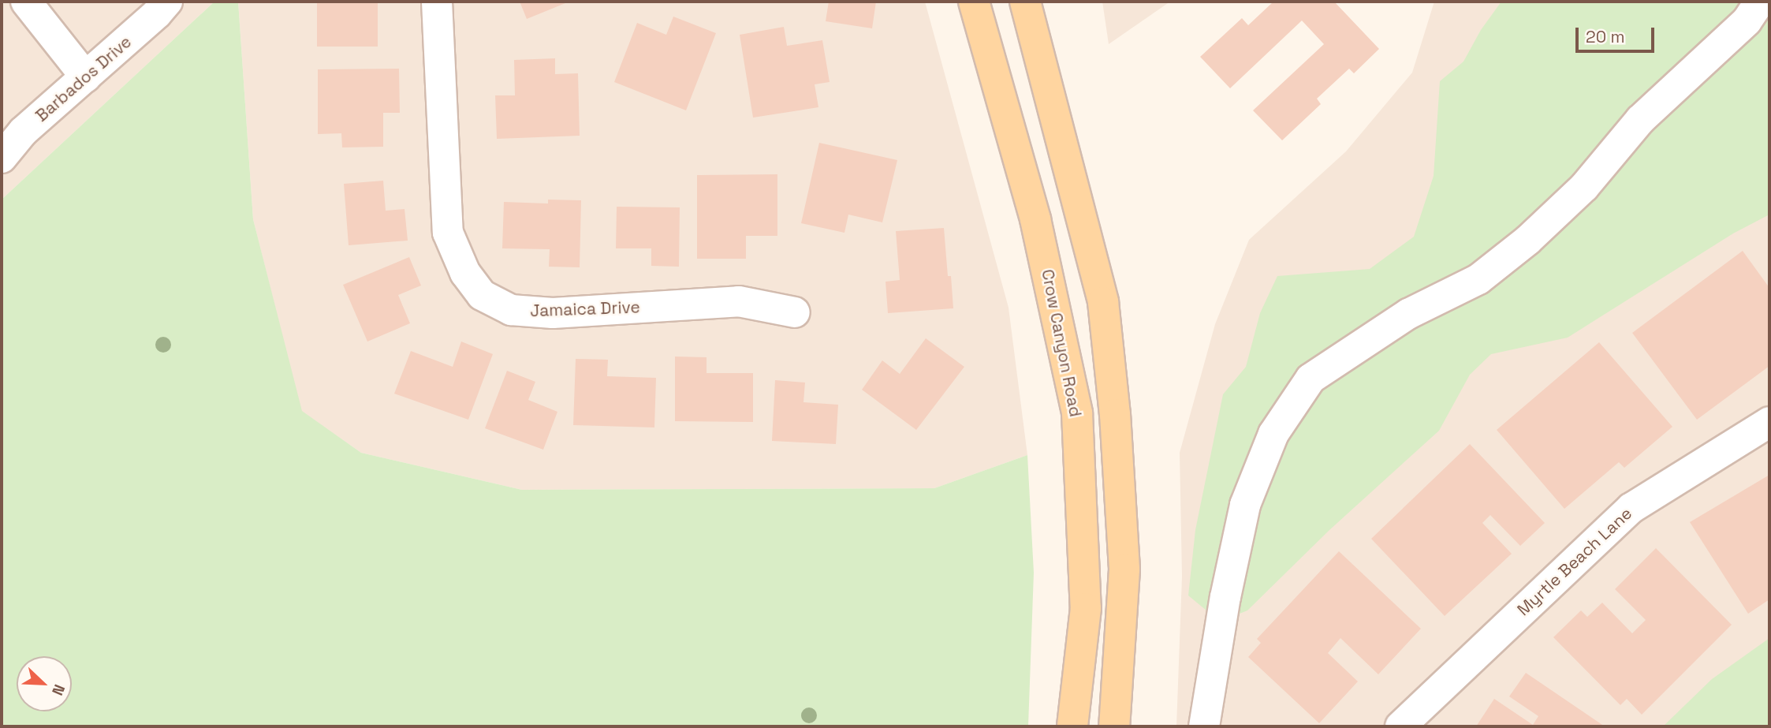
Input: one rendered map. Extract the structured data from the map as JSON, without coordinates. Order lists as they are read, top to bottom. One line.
{"streets":{"main road":["Crow Canyon Road"],"street":["Barbados Drive","Jamaica Drive","Myrtle Beach Lane"]},"scale_bar":"20 m","north":"bottom right"}
